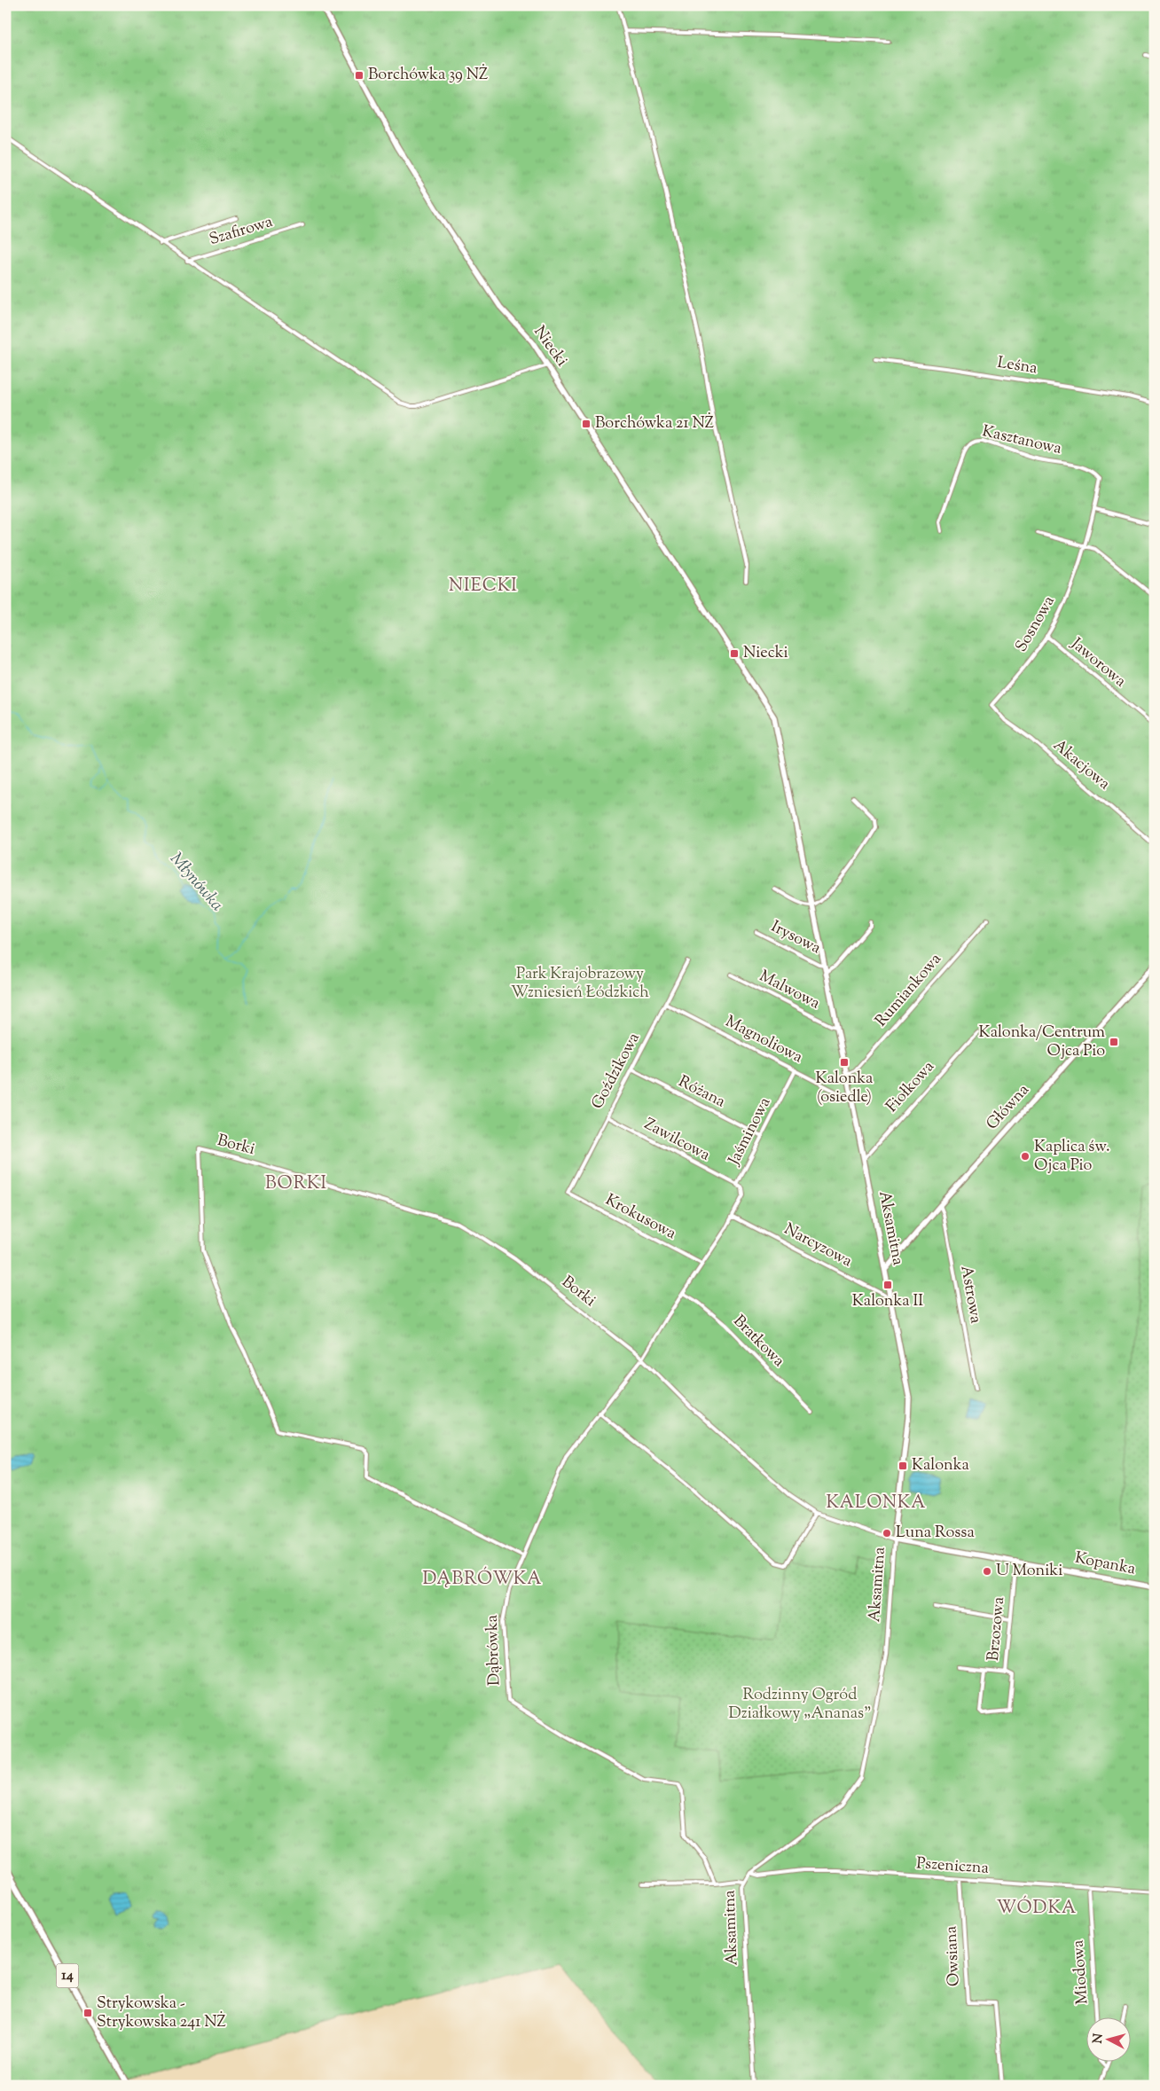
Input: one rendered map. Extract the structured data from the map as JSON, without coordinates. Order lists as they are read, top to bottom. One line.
{"streets":{"main road":["14"],"street":["Szafirowa","Niecki","Leśna","Kasztanowa","Sosnowa","Jaworowa","Akacjowa","Irysowa","Malwowa","Rumiankowa","Magnoliowa","Goździkowa","Fiołkowa","Różana","Główna","Jaśminowa","Zawilcowa","Borki","Krokusowa","Aksamitna","Narcyzowa","Astrowa","Bratkowa","Kopanka","Brzozowa","Dąbrówka","Pszeniczna","Owsiana","Miodowa"]},"crossings":[["Niecki","Aksamitna"],["Kasztanowa","Sosnowa"],["Sosnowa","Jaworowa"],["Sosnowa","Akacjowa"],["Irysowa","Aksamitna"],["Malwowa","Aksamitna"],["Rumiankowa","Aksamitna"],["Magnoliowa","Goździkowa"],["Magnoliowa","Jaśminowa"],["Magnoliowa","Aksamitna"],["Goździkowa","Różana"],["Goździkowa","Zawilcowa"],["Goździkowa","Krokusowa"],["Fiołkowa","Aksamitna"],["Różana","Jaśminowa"],["Główna","Aksamitna"],["Główna","Astrowa"],["Jaśminowa","Zawilcowa"],["Jaśminowa","Krokusowa"],["Jaśminowa","Narcyzowa"],["Jaśminowa","Bratkowa"],["Jaśminowa","Dąbrówka"],["Borki","Aksamitna"],["Borki","Kopanka"],["Borki","Dąbrówka"],["Aksamitna","Narcyzowa"],["Aksamitna","Kopanka"],["Aksamitna","Pszeniczna"],["Bratkowa","Dąbrówka"],["Kopanka","Brzozowa"],["Pszeniczna","Owsiana"],["Pszeniczna","Miodowa"]],"districts":["NIECKI","BORKI","KALONKA","DĄBRÓWKA","WÓDKA"],"water":["Młynówka"],"parks":["Park Krajobrazowy Wzniesień Łódzkich","Rodzinny Ogród Działkowy „Ananas”"],"places":{"transit":["Borchówka 39 NŻ","Borchówka 21 NŻ","Niecki","Kalonka/Centrum Ojca Pio","Kalonka (osiedle)","Kalonka II","Kalonka","Strykowska - Strykowska 241 NŻ"],"other":["Kaplica św. Ojca Pio","Luna Rossa","U Moniki"]},"north":"left"}
